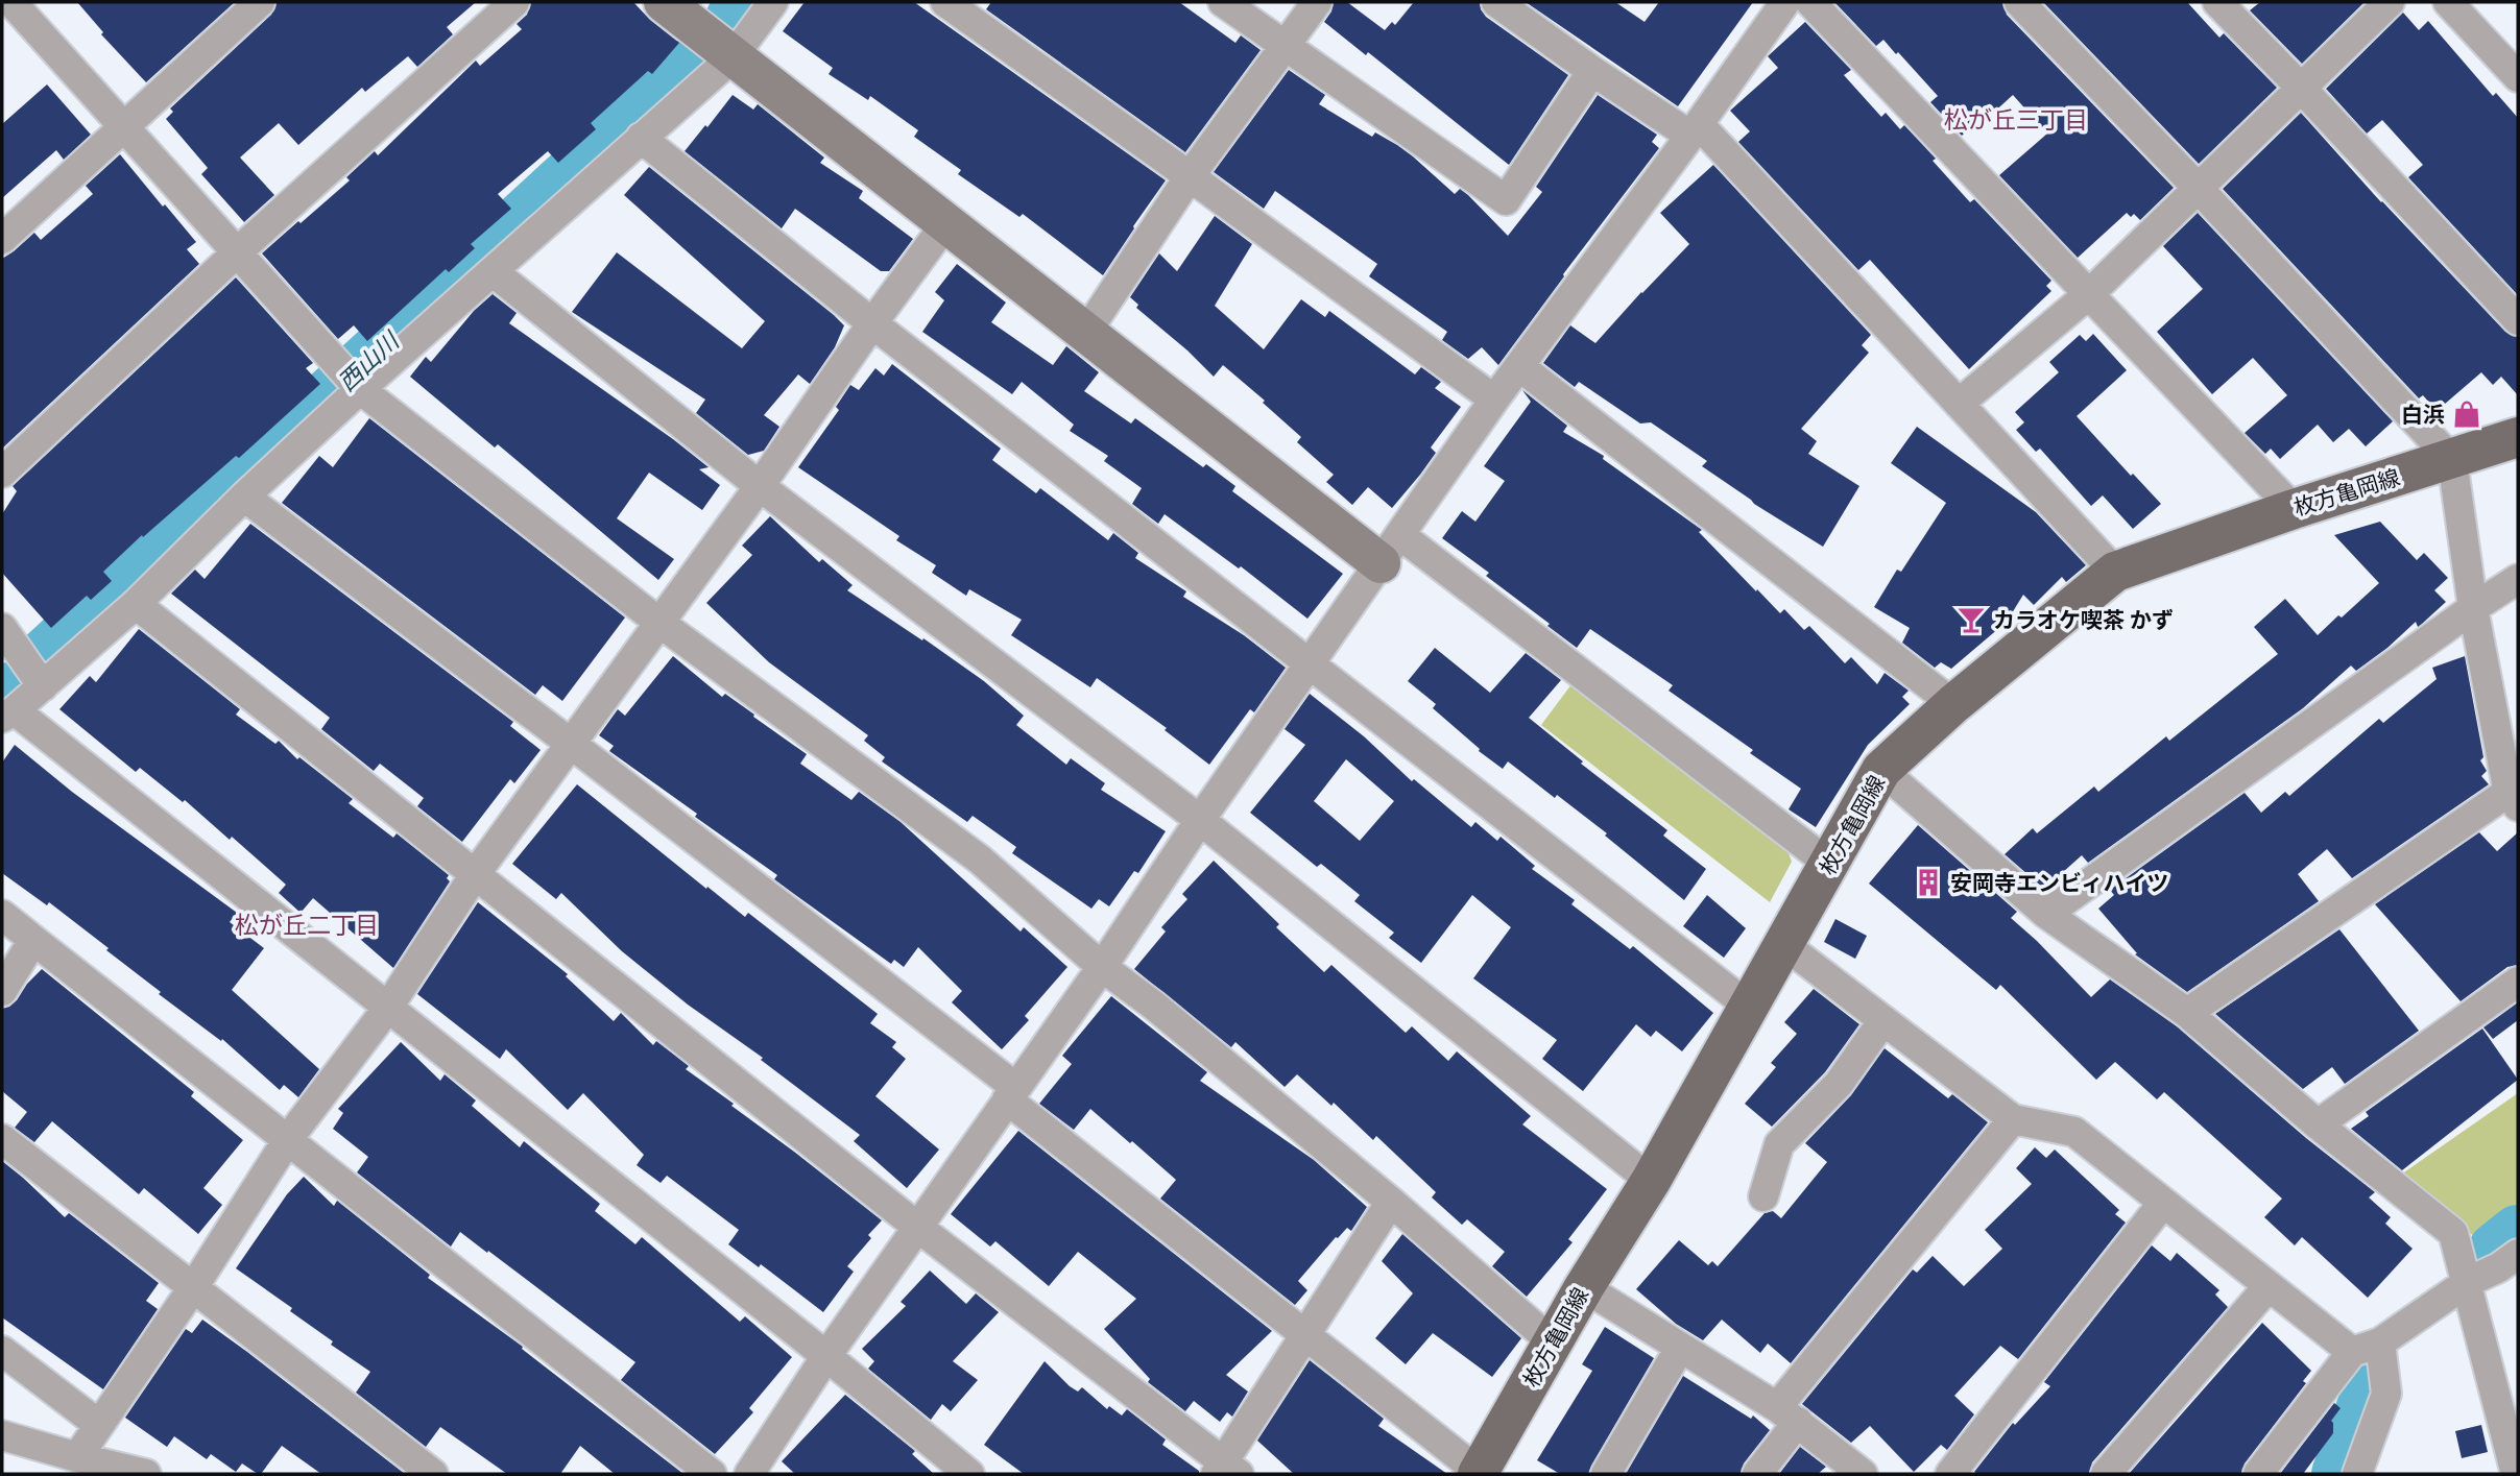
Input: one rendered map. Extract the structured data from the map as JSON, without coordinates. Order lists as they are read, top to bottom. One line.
{"streets":{"main road":["枚方亀岡線"]},"districts":["松が丘三丁目","松が丘二丁目"],"water":["西山川"],"places":{"shop":["白浜"],"bar":["カラオケ喫茶 かず"],"building":["安岡寺エンビィハイツ"]}}
